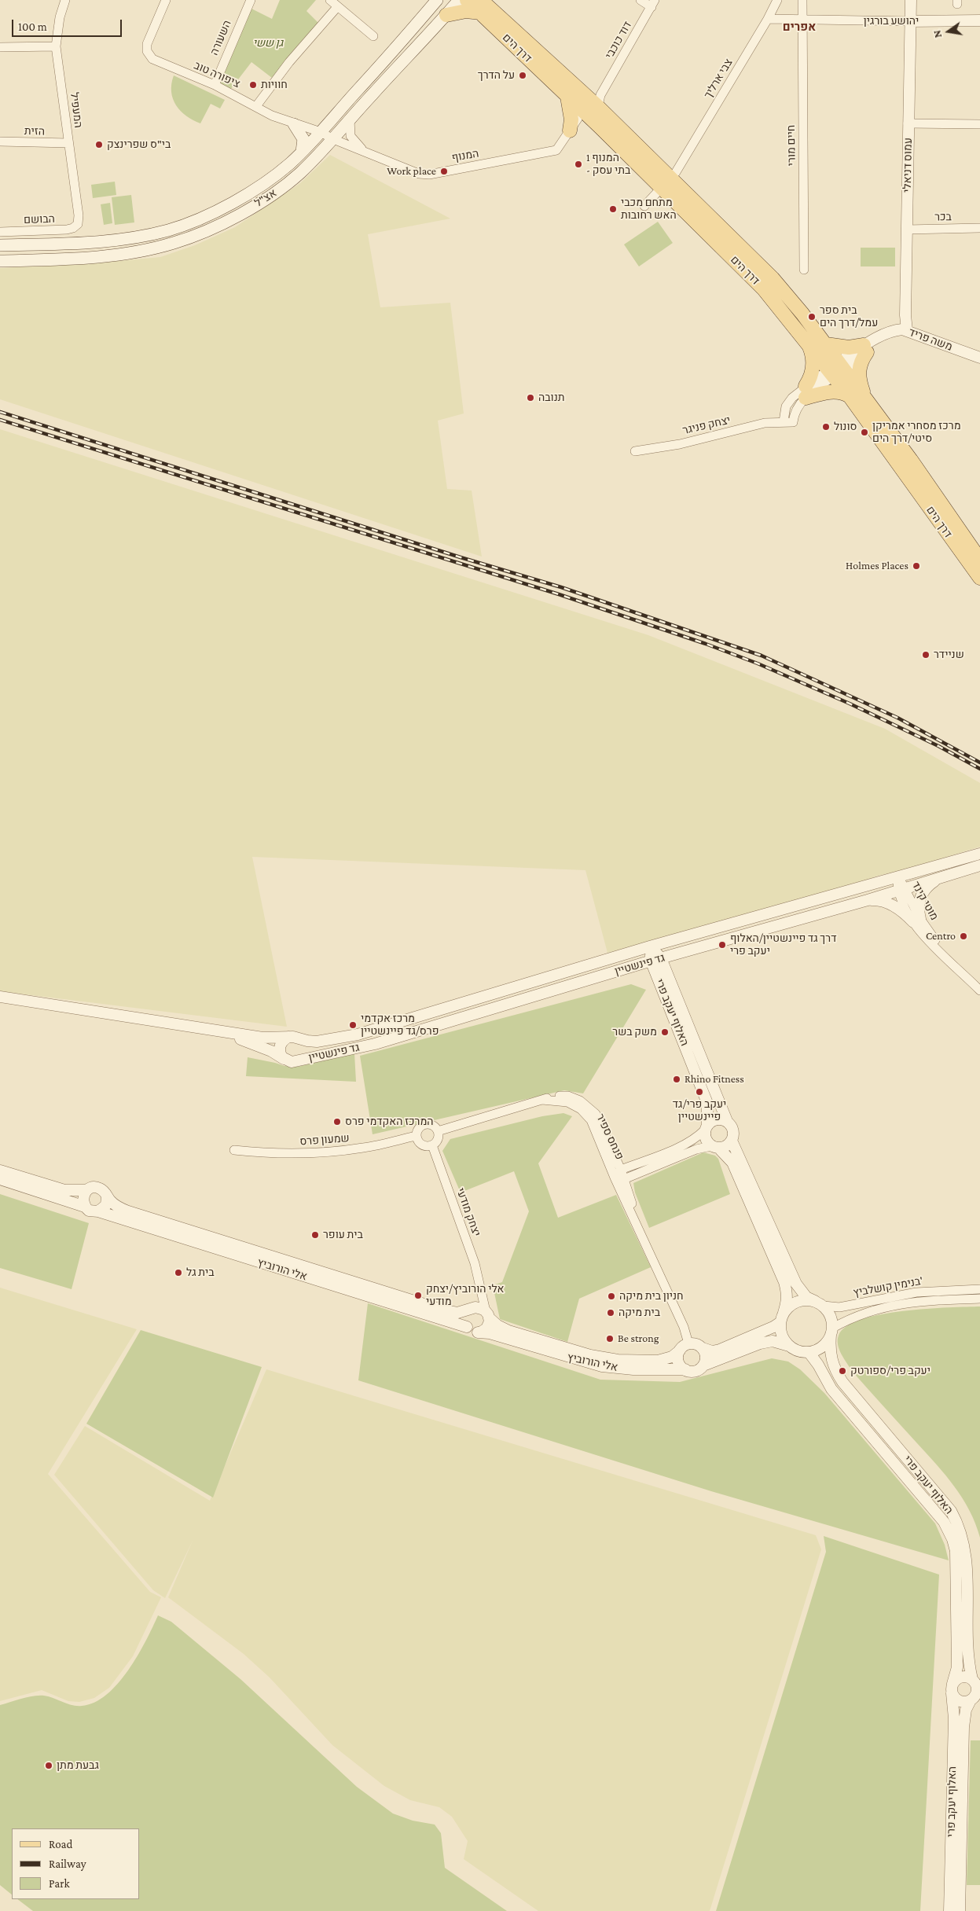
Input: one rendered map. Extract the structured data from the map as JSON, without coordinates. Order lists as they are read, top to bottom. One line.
{"streets":{"main road":["דרך הים","אצ\"ל"],"street":["יהושע בורגין","השעורה","דוד כוכבי","ציפורה טוב","צבי ארליך","המעפיל","הזית","חיים מורי","המנוף","עמוס דניאלי","בכר","הבושם","משה פריד","יצחק פניגר","מוטי קינד","גד פינשטיין","האלוף יעקב פרי","פנחס ספיר","שמעון פרס","יצחק מודעי","אלי הורוביץ","בנימין קושלביץ'"]},"crossings":[["יהושע בורגין","חיים מורי"],["יהושע בורגין","עמוס דניאלי"],["השעורה","ציפורה טוב"],["דוד כוכבי","דרך הים"],["דרך הים","צבי ארליך"],["דרך הים","המנוף"],["דרך הים","משה פריד"],["דרך הים","יצחק פניגר"],["ציפורה טוב","המנוף"],["ציפורה טוב","אצ\"ל"],["המעפיל","הזית"],["המעפיל","הבושם"],["המנוף","אצ\"ל"],["עמוס דניאלי","בכר"],["עמוס דניאלי","משה פריד"],["משה פריד","יצחק פניגר"],["מוטי קינד","גד פינשטיין"],["גד פינשטיין","האלוף יעקב פרי"],["האלוף יעקב פרי","בנימין קושלביץ'"],["פנחס ספיר","שמעון פרס"],["פנחס ספיר","יצחק מודעי"],["פנחס ספיר","אלי הורוביץ"],["שמעון פרס","יצחק מודעי"],["יצחק מודעי","אלי הורוביץ"]],"districts":["אפרים"],"parks":["גן ששי"],"places":["על הדרך","חוויות","בי\"ס שפרינצק","המנוף 1 - בתי עסק","Work place","מתחם מכבי האש רחובות","בית ספר עמל/דרך הים","תנובה","סונול","מרכז מסחרי אמריקן סיטי/דרך הים","Holmes Places","שניידר","Centro","דרך גד פיינשטיין/האלוף יעקב פרי","מרכז אקדמי פרס/גד פיינשטיין","משק בשר","Rhino Fitness","יעקב פרי/גד פיינשטיין","המרכז האקדמי פרס","בית עופר","בית גל","אלי הורוביץ/יצחק מודעי","חניון בית מיקה","בית מיקה","Be strong","יעקב פרי/ספורטק","גבעת מתן"],"legend":["Road","Railway","Park"],"scale_bar":"100 m","north":"left"}
